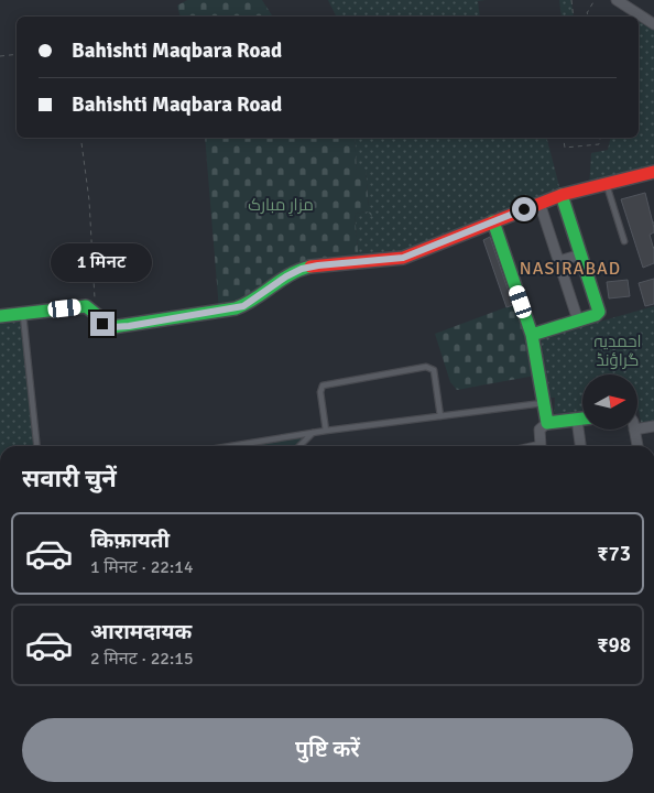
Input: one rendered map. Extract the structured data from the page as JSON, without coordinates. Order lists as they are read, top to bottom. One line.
{"districts":["NASIRABAD"],"parks":["مزارِ مبارک","احمدیہ گراؤنڈ"],"north":"right","page":{"banner":["Bahishti Maqbara Road","Bahishti Maqbara Road"],"bubble":"1 मिनट","heading":"सवारी चुनें","list":[{"name":"किफ़ायती","note":"1 मिनट · 22:14","value":"₹73"},{"name":"आरामदायक","note":"2 मिनट · 22:15","value":"₹98"}],"buttons":"पुष्टि करें"}}
